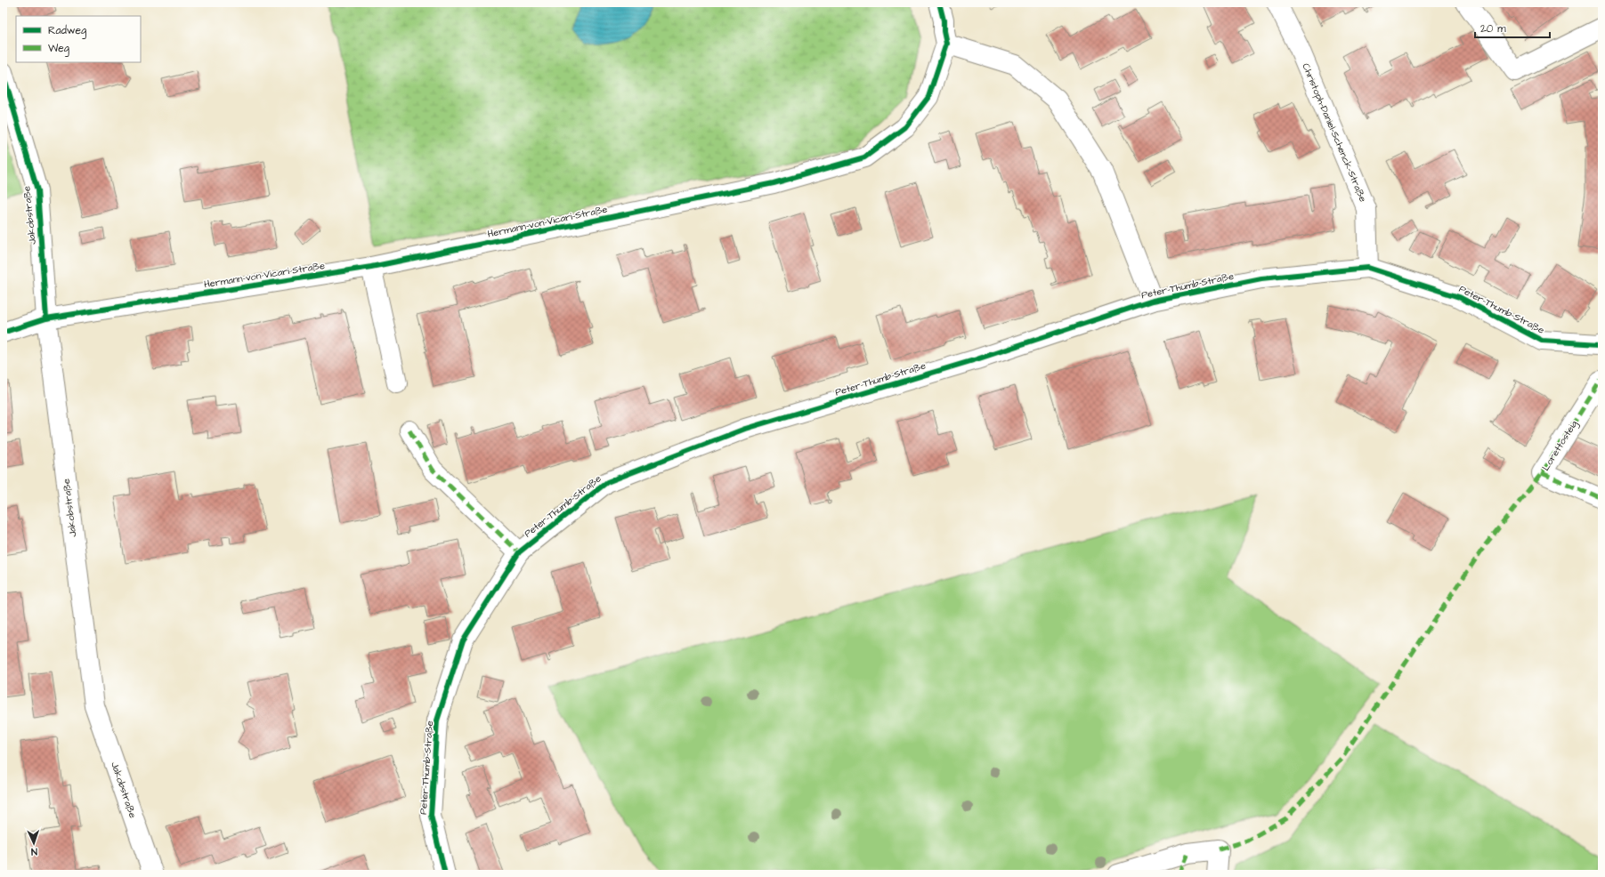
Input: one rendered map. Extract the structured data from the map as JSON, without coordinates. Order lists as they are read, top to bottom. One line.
{"streets":{"street":["Christoph-Daniel-Schenck-Straße","Jakobstraße","Hermann-von-Vicari-Straße","Peter-Thumb-Straße","Lorettosteig"]},"crossings":[["Christoph-Daniel-Schenck-Straße","Peter-Thumb-Straße"],["Jakobstraße","Hermann-von-Vicari-Straße"]],"legend":["Radweg","Weg"],"scale_bar":"20 m","north":"bottom"}
